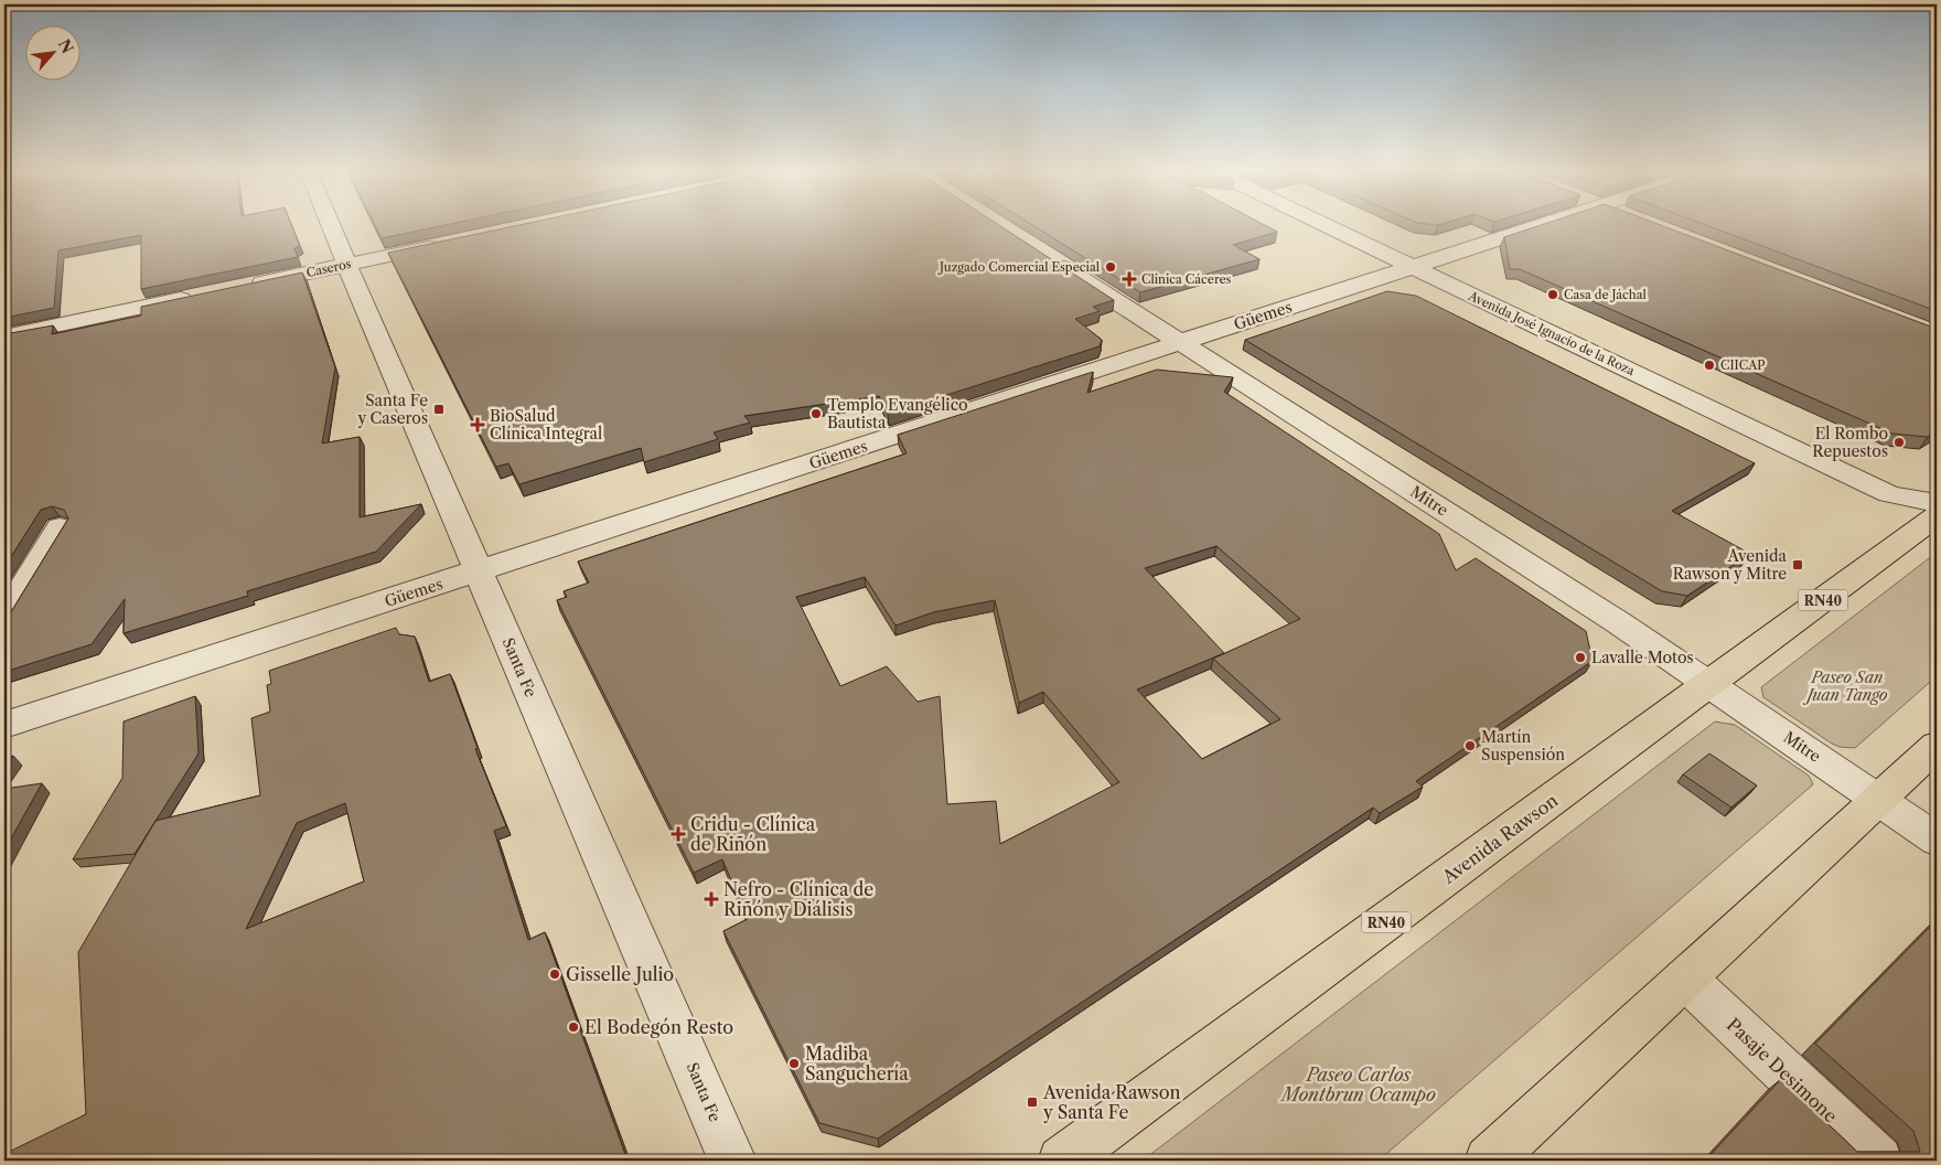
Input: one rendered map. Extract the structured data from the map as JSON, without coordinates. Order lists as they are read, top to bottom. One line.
{"streets":{"main road":["RN40","Avenida Rawson"],"street":["Caseros","Güemes","Avenida José Ignacio de la Roza","Mitre","Santa Fe","Pasaje Desimone"]},"crossings":[["Caseros","Santa Fe"],["Güemes","Avenida José Ignacio de la Roza"],["Güemes","Mitre"],["Güemes","Santa Fe"],["Avenida José Ignacio de la Roza","Avenida Rawson"],["Mitre","Avenida Rawson"]],"parks":["Paseo San Juan Tango","Paseo Carlos Montbrun Ocampo"],"places":{"other":["Juzgado Comercial Especial","Casa de Jáchal","CIICAP","Templo Evangélico Bautista","El Rombo Repuestos","Lavalle Motos","Martín Suspensión","Gisselle Julio","El Bodegón Resto","Madiba Sanguchería"],"health":["Clinica Cáceres","BioSalud Clínica Integral","Cridu - Clínica de Riñón","Nefro - Clínica de Riñón y Diálisis"],"transit":["Santa Fe y Caseros","Avenida Rawson y Mitre","Avenida Rawson y Santa Fe"]},"north":"top right"}
